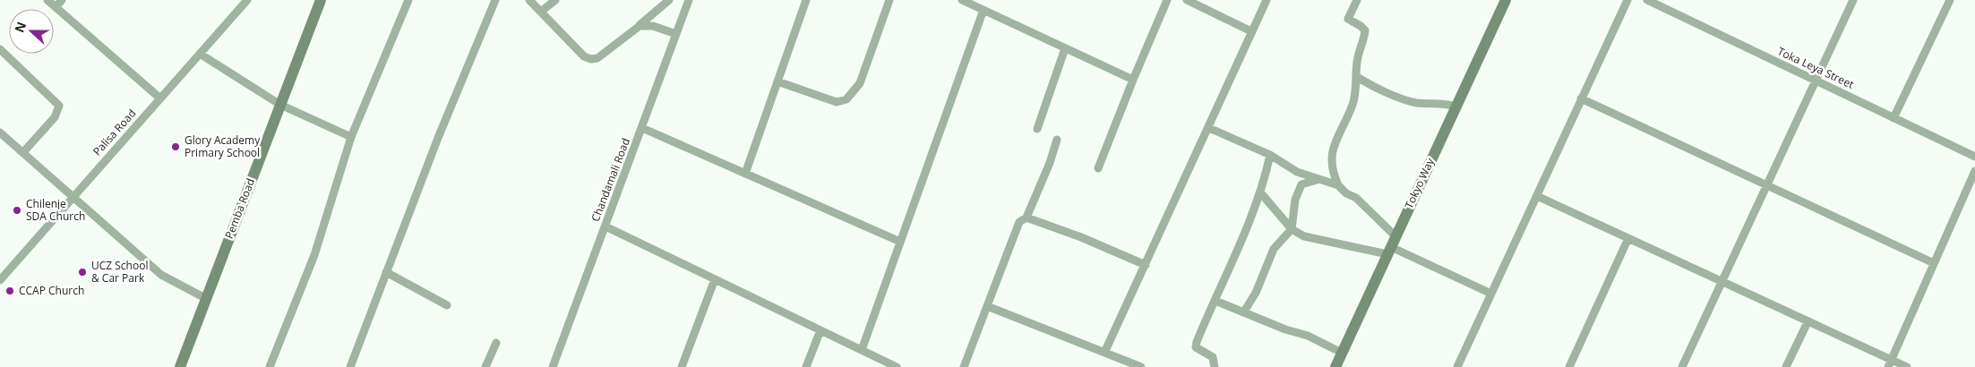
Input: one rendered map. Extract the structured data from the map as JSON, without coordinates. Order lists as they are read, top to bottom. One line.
{"streets":{"street":["Toka Leya Street","Palisa Road","Chandamali Road","Tokyo Way","Pemba Road"]},"places":["Glory Academy Primary School","Chilenje SDA Church","UCZ School & Car Park","CCAP Church"],"north":"left"}
